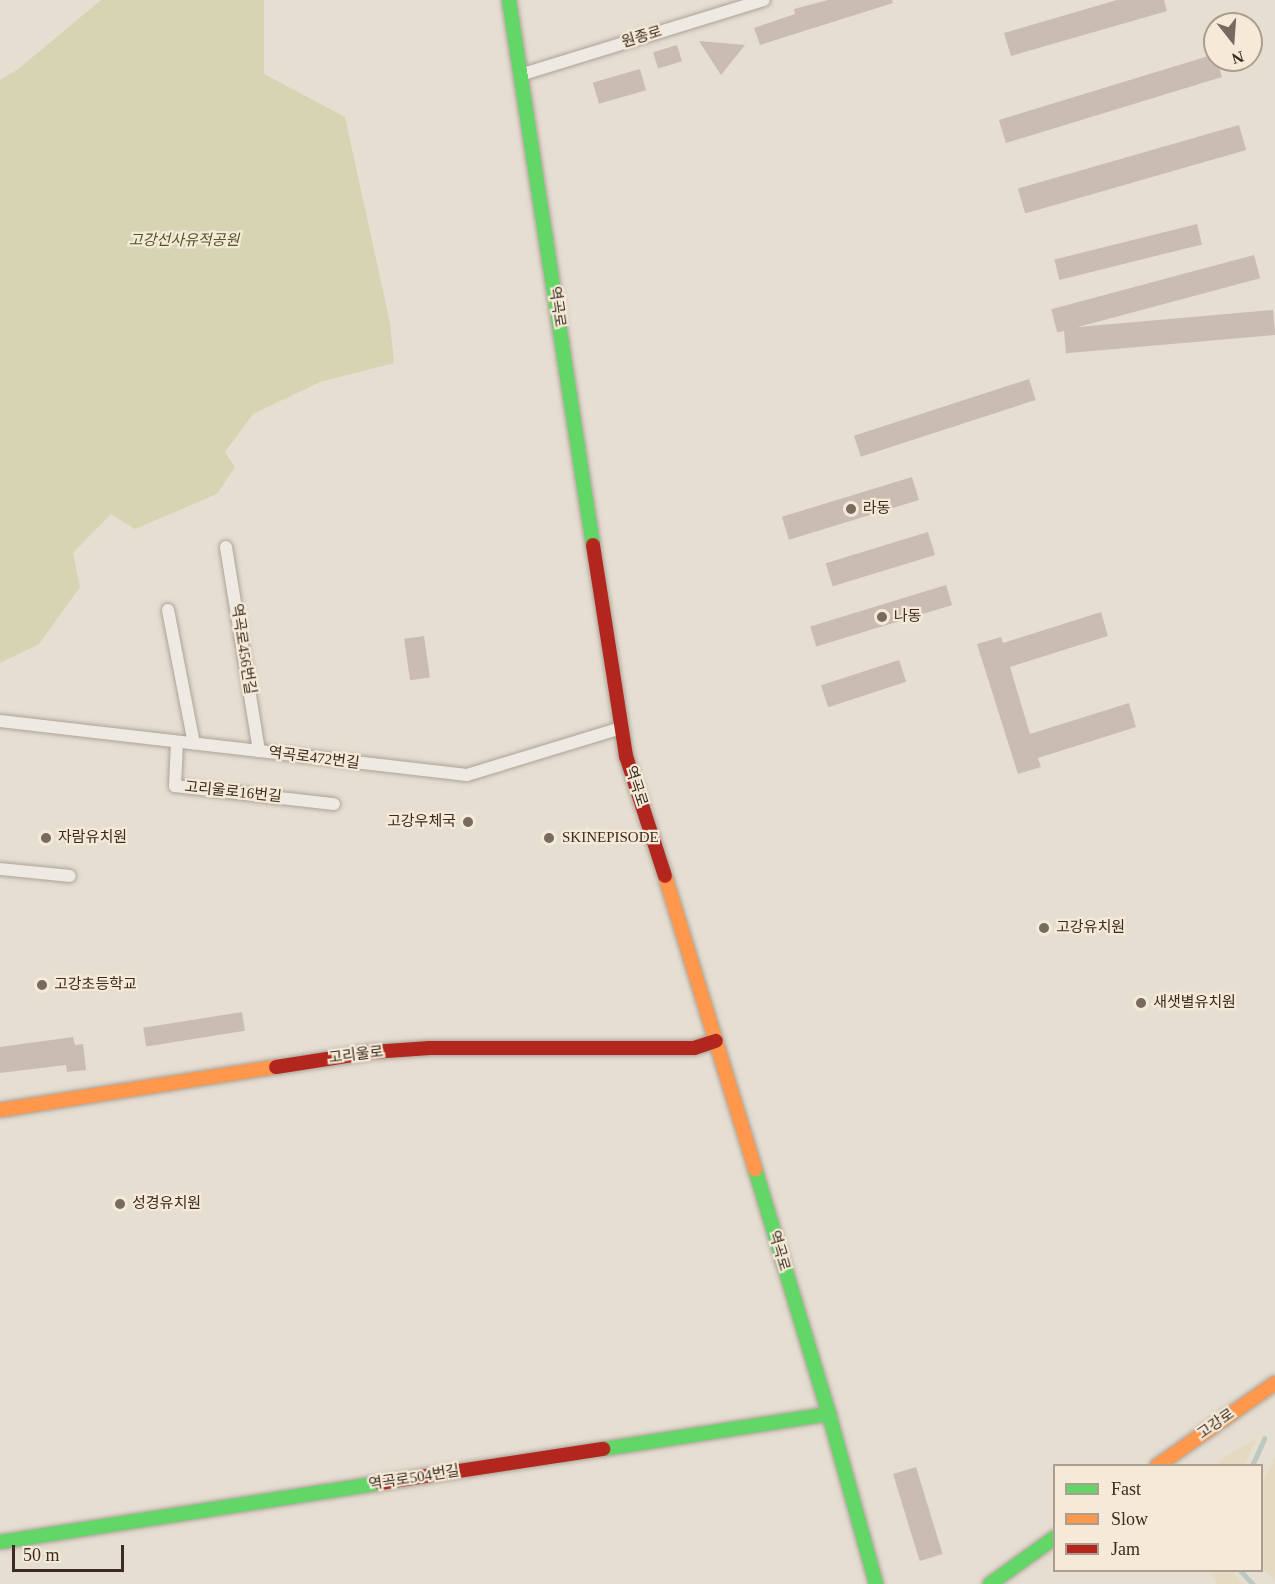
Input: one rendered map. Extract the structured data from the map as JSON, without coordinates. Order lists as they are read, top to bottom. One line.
{"streets":{"street":["원종로","역곡로","역곡로456번길","역곡로472번길","고리울로16번길","고리울로","고강로","역곡로504번길"]},"crossings":[["원종로","역곡로"],["역곡로","역곡로472번길"],["역곡로","고리울로"],["역곡로","역곡로504번길"],["역곡로456번길","역곡로472번길"],["역곡로472번길","고리울로16번길"]],"parks":["고강선사유적공원"],"places":["라동","나동","고강우체국","자람유치원","SKINEPISODE","고강유치원","고강초등학교","새샛별유치원","성경유치원"],"legend":["Fast","Slow","Jam"],"scale_bar":"50 m","north":"bottom"}
